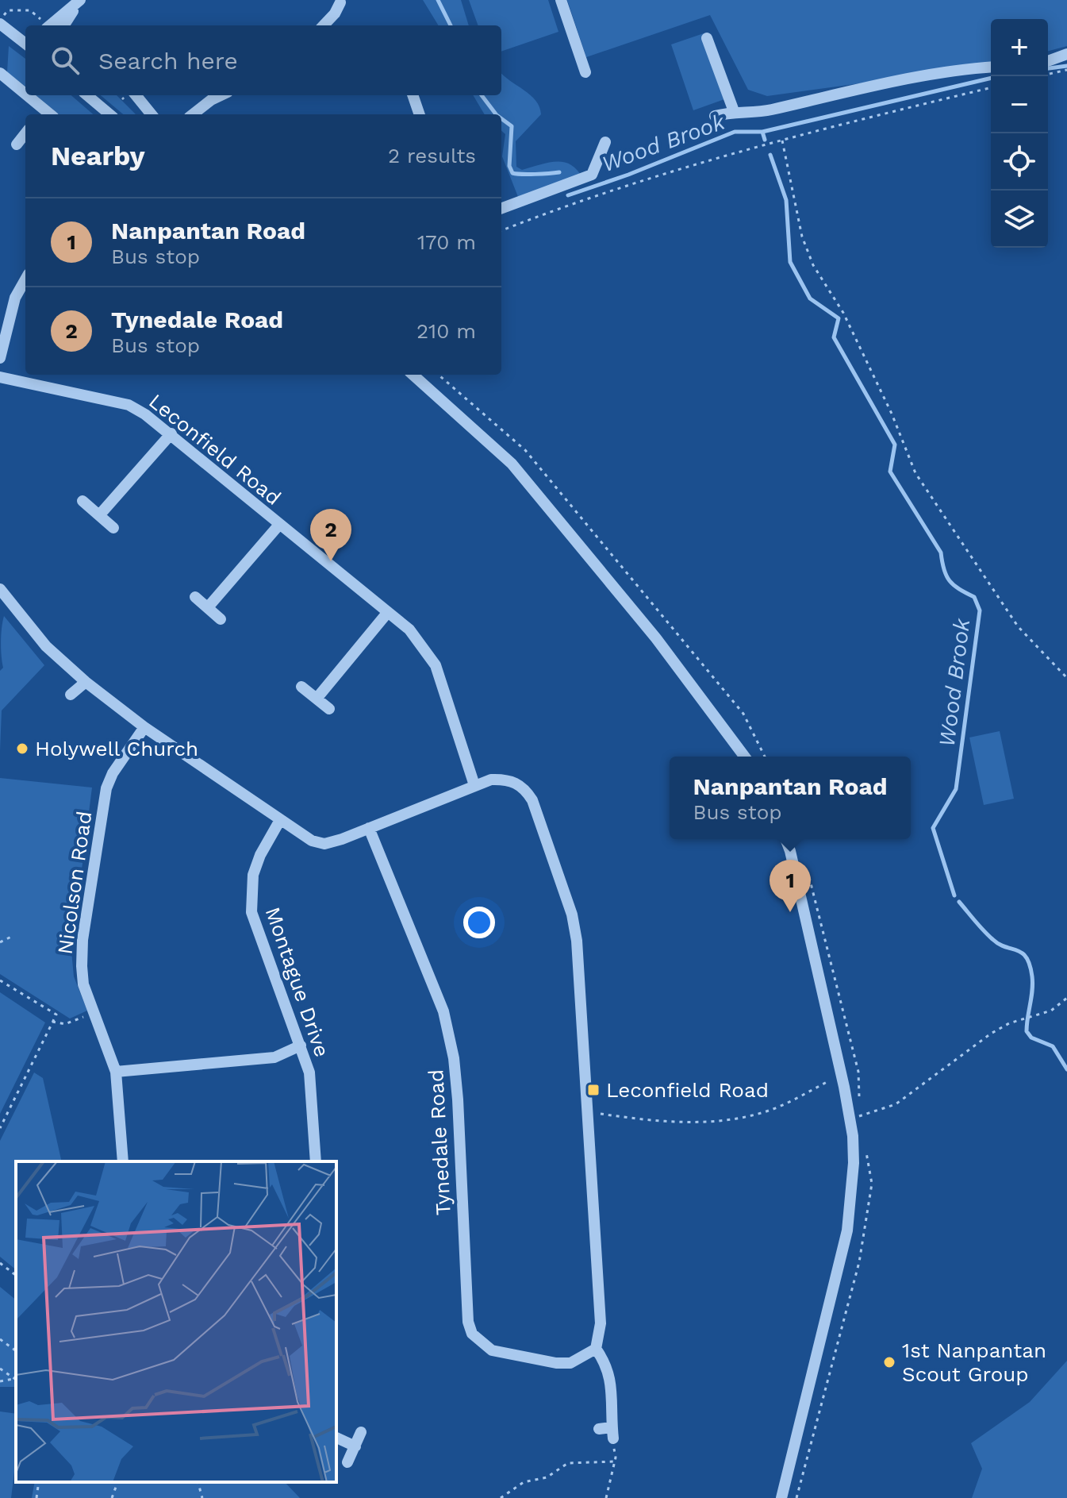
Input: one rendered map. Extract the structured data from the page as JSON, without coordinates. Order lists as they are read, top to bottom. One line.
{"streets":{"street":["Leconfield Road","Nicolson Road","Montague Drive","Tynedale Road"]},"water":["Wood Brook"],"places":{"other":["Holywell Church","1st Nanpantan Scout Group"],"transit":["Leconfield Road"]},"page":{"map_buttons":["+","−"],"search":"Search here","heading":["Nearby","2 results"],"list":[{"mark":"1","name":"Nanpantan Road","note":"Bus stop","value":"170 m"},{"mark":"2","name":"Tynedale Road","note":"Bus stop","value":"210 m"}],"pins":["2","1"],"popup":["Nanpantan Road","Bus stop"]}}
